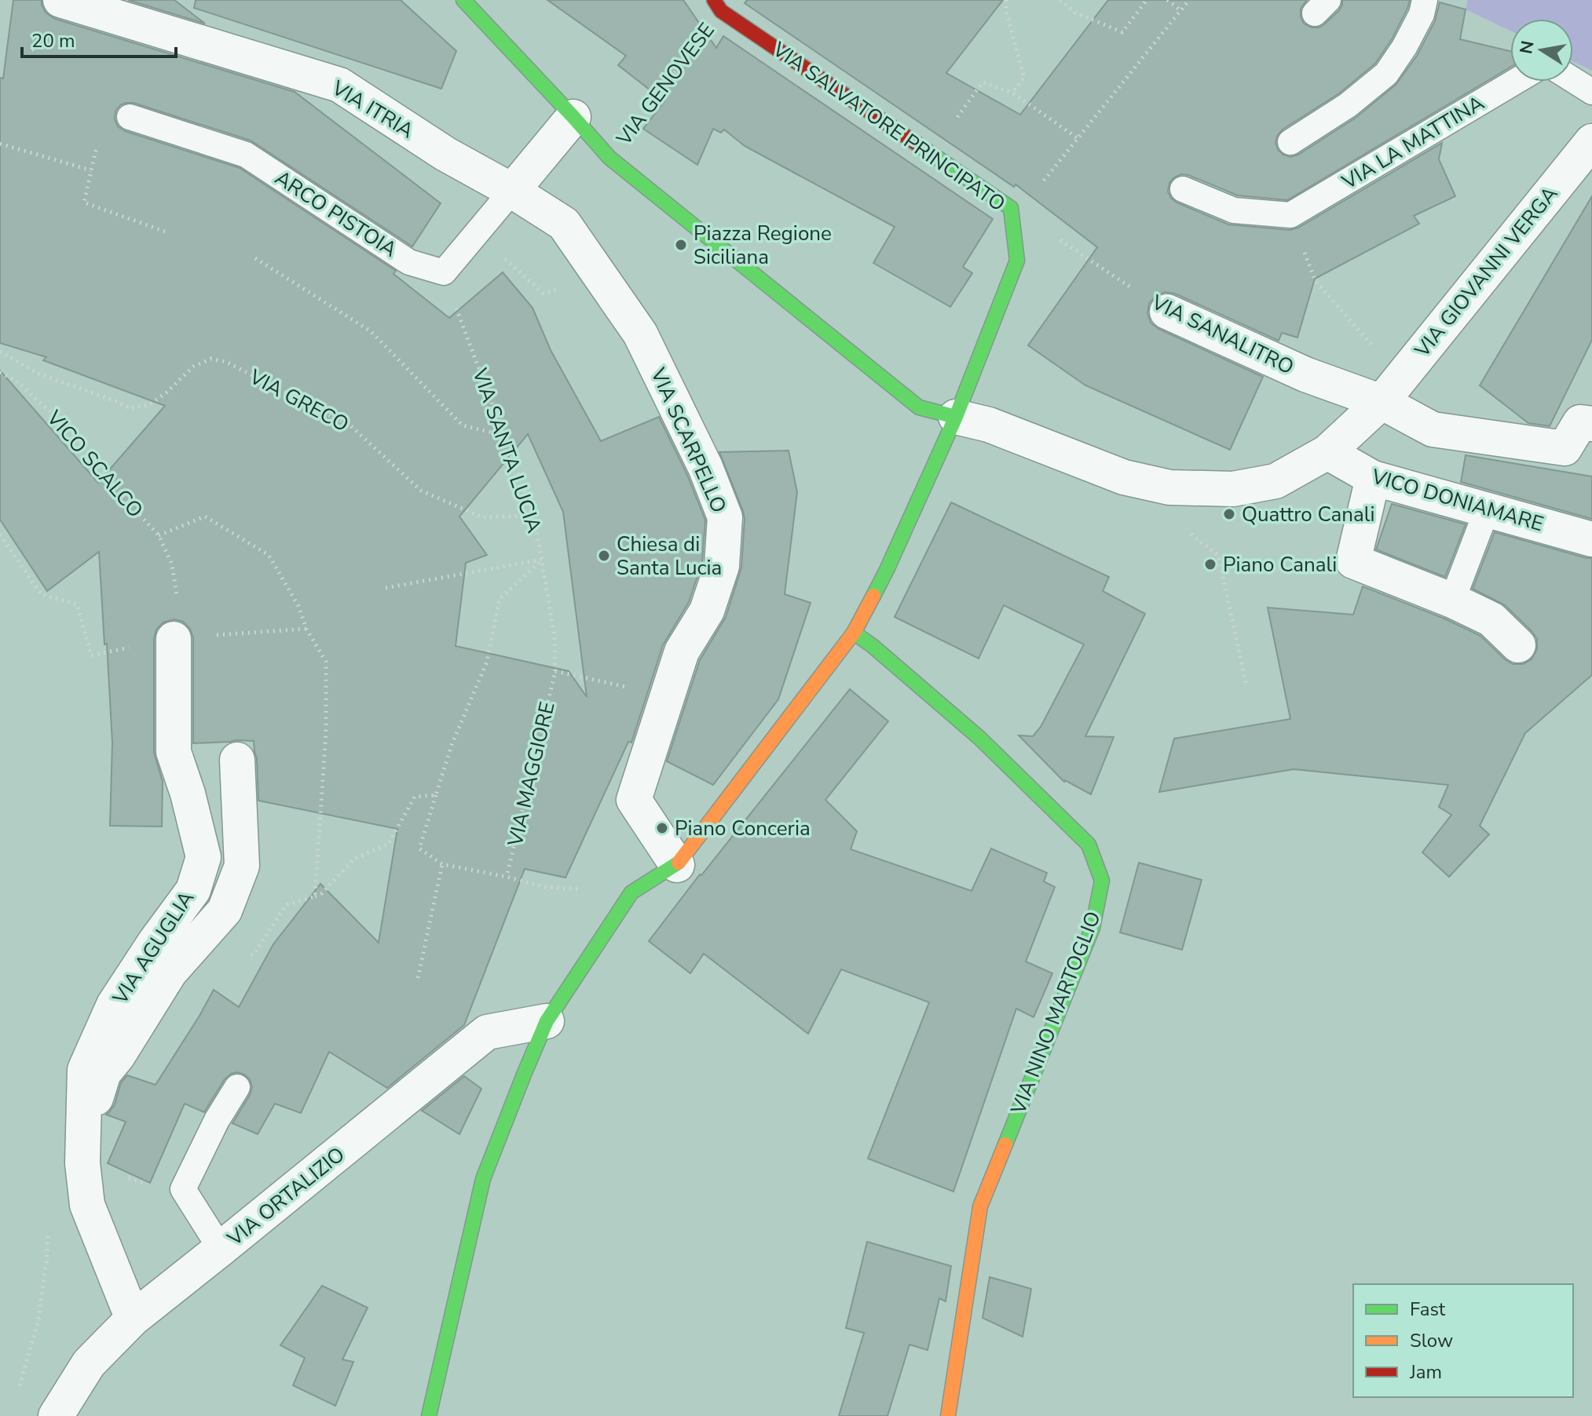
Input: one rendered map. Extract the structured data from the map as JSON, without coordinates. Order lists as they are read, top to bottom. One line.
{"streets":{"main road":["VIA SALVATORE PRINCIPATO","VIA NINO MARTOGLIO"],"street":["VIA ITRIA","VIA GIOVANNI VERGA","VIA SANALITRO","VIA SCARPELLO","VICO DONIAMARE","VIA AGUGLIA","VIA ORTALIZIO"],"lane":["VIA LA MATTINA","ARCO PISTOIA"],"path":["VIA GENOVESE","VIA GRECO","VIA SANTA LUCIA","VICO SCALCO","VIA MAGGIORE"]},"crossings":[["VIA GENOVESE","VIA SALVATORE PRINCIPATO"],["VIA ITRIA","VIA SCARPELLO"],["VIA SALVATORE PRINCIPATO","VIA SANALITRO"],["VIA SALVATORE PRINCIPATO","VIA SCARPELLO"],["VIA SALVATORE PRINCIPATO","VIA NINO MARTOGLIO"],["ARCO PISTOIA","VIA SANTA LUCIA"],["VIA GIOVANNI VERGA","VIA SANALITRO"],["VIA GRECO","VIA SANTA LUCIA"],["VIA SANTA LUCIA","VIA MAGGIORE"],["VICO SCALCO","VIA AGUGLIA"],["VIA AGUGLIA","VIA ORTALIZIO"]],"places":["Piazza Regione Siciliana","Quattro Canali","Chiesa di Santa Lucia","Piano Canali","Piano Conceria"],"legend":["Fast","Slow","Jam"],"scale_bar":"20 m","north":"left"}
